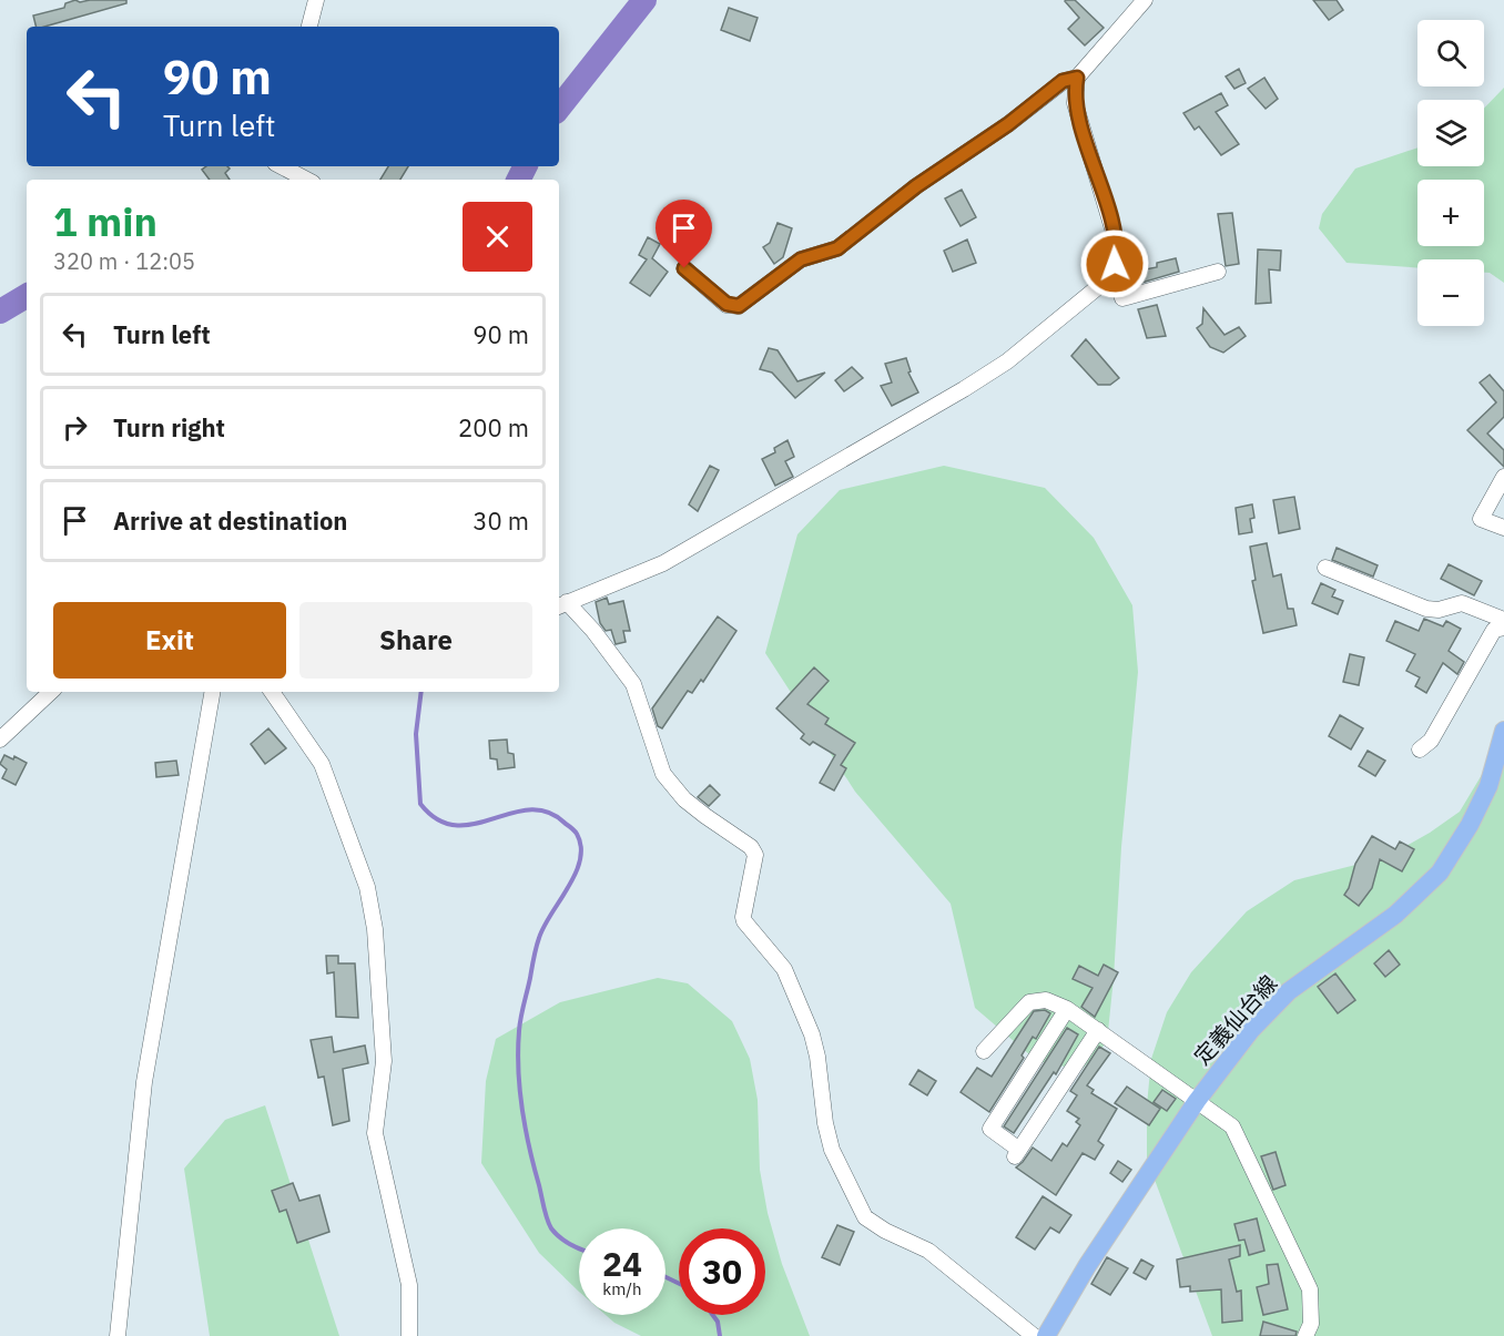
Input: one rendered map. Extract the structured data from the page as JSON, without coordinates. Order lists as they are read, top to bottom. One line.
{"streets":{"main road":["定義仙台線"]},"page":{"map_buttons":["+","−"],"turn":["90 m","Turn left"],"heading":["1 min","320 m · 12:05"],"list":[{"name":"Turn left","value":"90 m"},{"name":"Turn right","value":"200 m"},{"name":"Arrive at destination","value":"30 m"}],"buttons":["Exit","Share"],"speed":"24 km/h","limit":"30"}}
